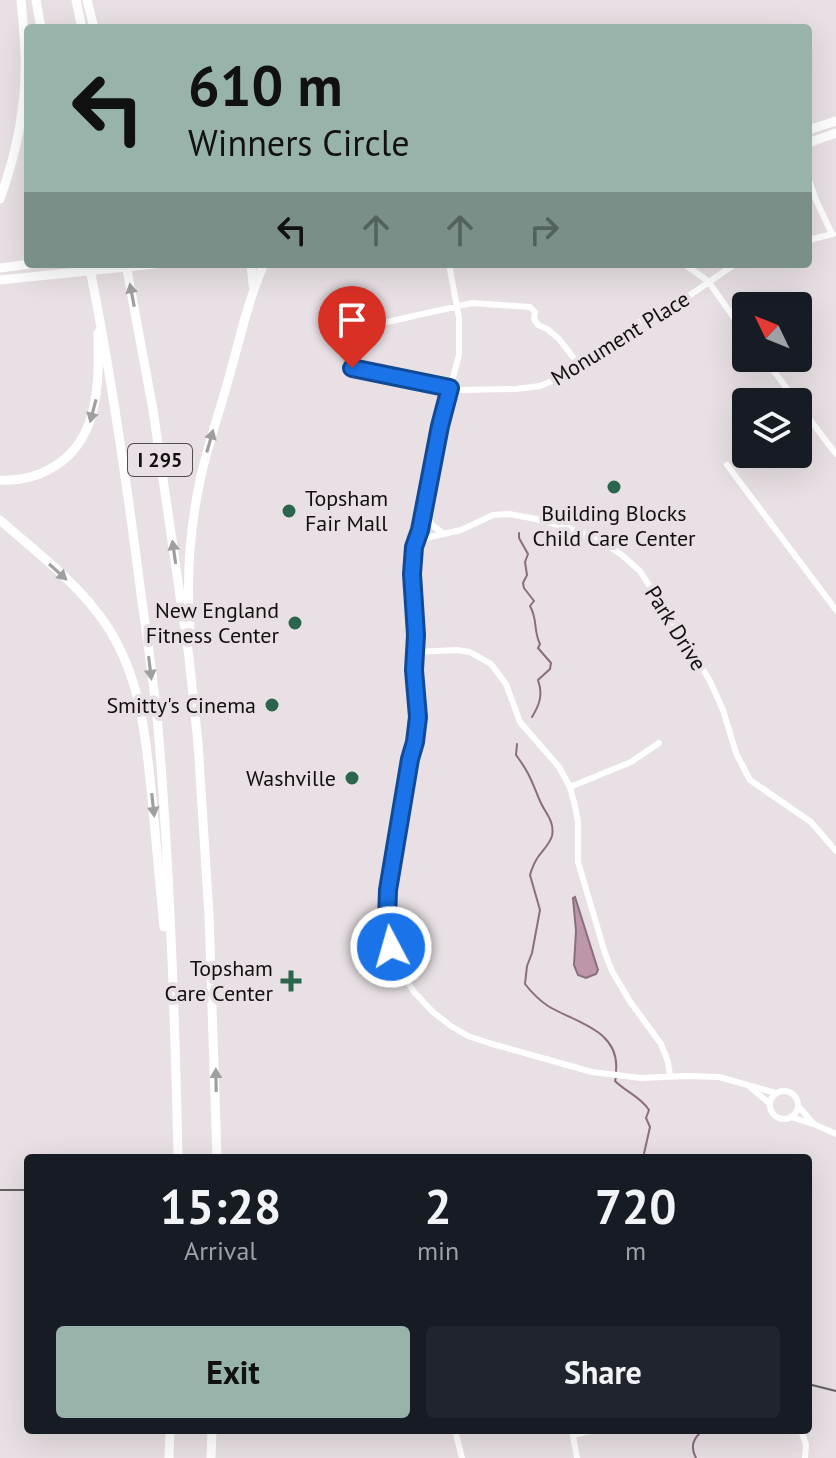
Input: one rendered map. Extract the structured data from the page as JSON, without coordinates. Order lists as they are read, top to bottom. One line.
{"streets":{"highway":["I 295"],"street":["Monument Place","Park Drive"]},"places":{"other":["Building Blocks Child Care Center","Topsham Fair Mall","New England Fitness Center","Smitty's Cinema","Washville"],"health":["Topsham Care Center"]},"north":"top left","page":{"turn":["610 m","Winners Circle"],"eta":["15:28","Arrival","2","min","720","m"],"buttons":["Exit","Share"]}}
